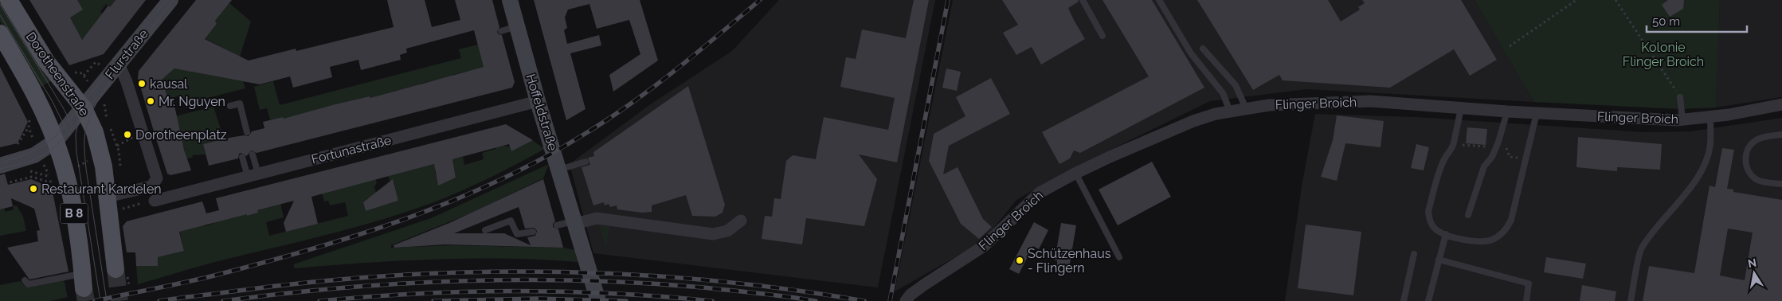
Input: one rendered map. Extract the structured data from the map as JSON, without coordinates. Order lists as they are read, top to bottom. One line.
{"streets":{"main road":["Dorotheenstraße","B 8"],"street":["Flurstraße","Flinger Broich","Hoffeldstraße","Fortunastraße"]},"crossings":[["Flurstraße","Dorotheenstraße"],["Hoffeldstraße","Fortunastraße"]],"parks":["Kolonie Flinger Broich"],"places":["kausal","Mr. Nguyen","Dorotheenplatz","Restaurant Kardelen","Schützenhaus - Flingern"],"scale_bar":"50 m","north":"top"}
